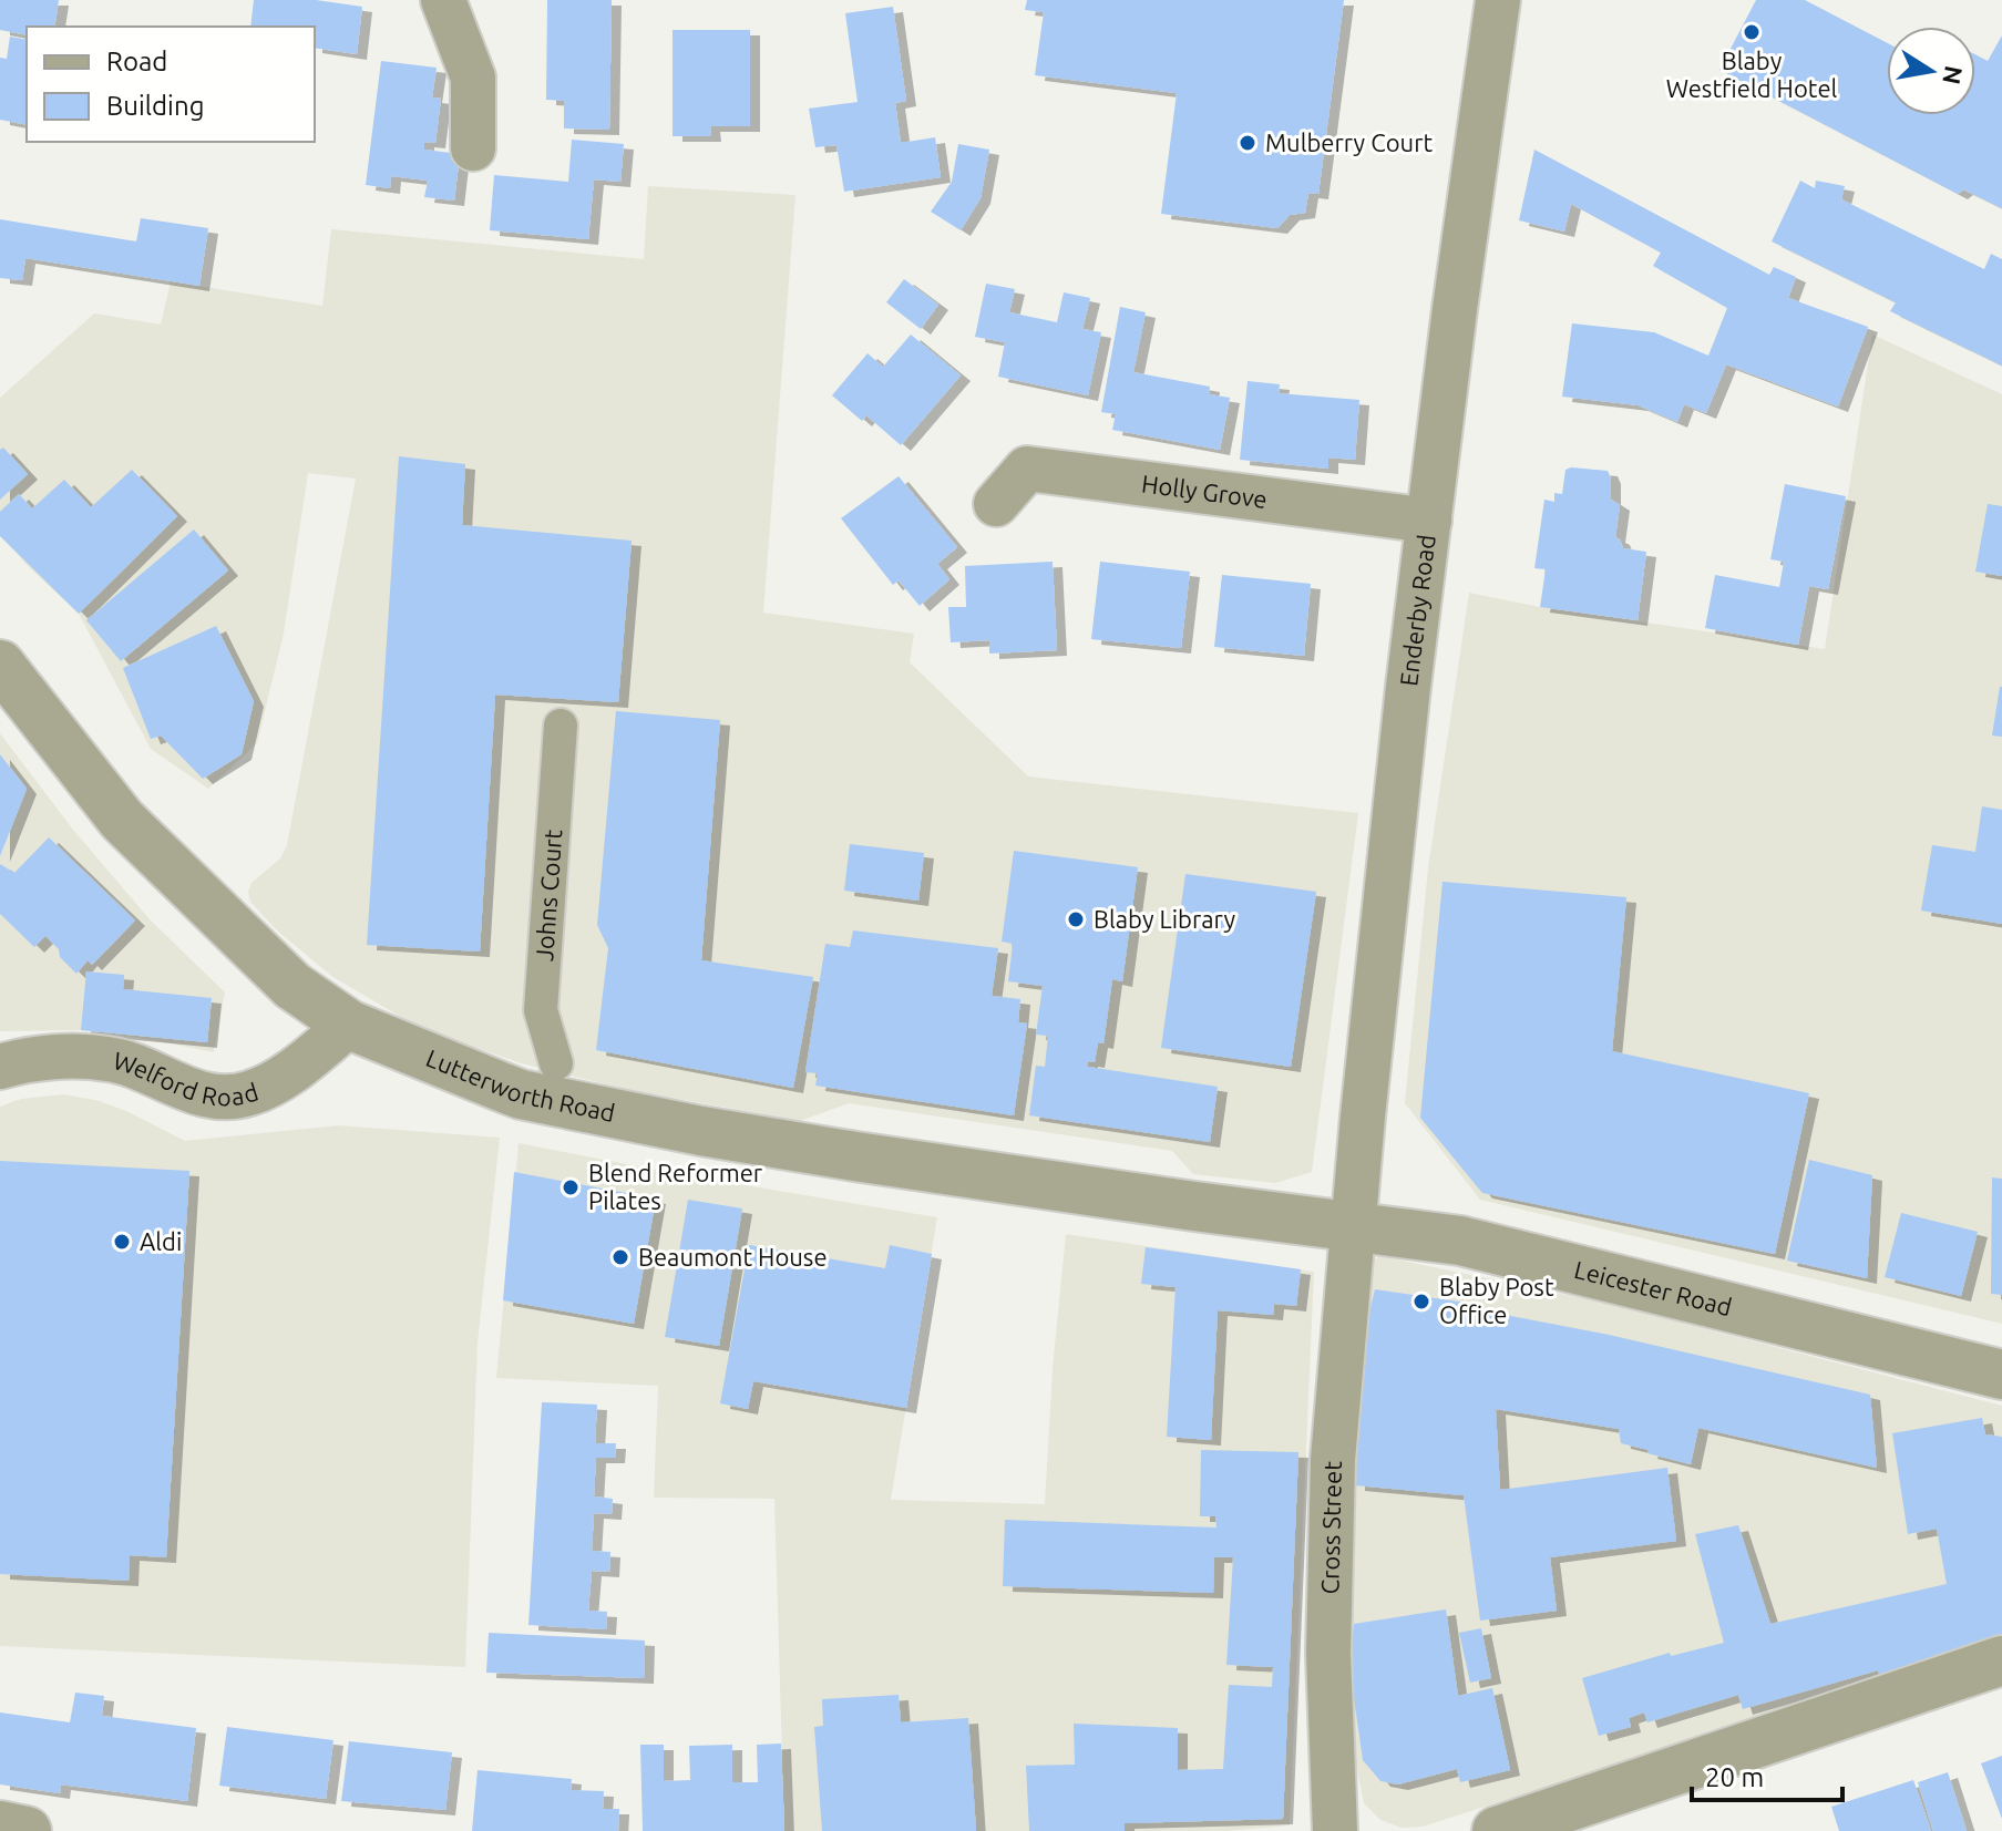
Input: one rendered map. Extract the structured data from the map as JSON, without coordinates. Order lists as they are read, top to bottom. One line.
{"streets":{"street":["Holly Grove","Enderby Road","Johns Court","Welford Road","Lutterworth Road","Leicester Road","Cross Street"]},"crossings":[["Holly Grove","Enderby Road"],["Enderby Road","Leicester Road"],["Enderby Road","Cross Street"],["Welford Road","Lutterworth Road"],["Lutterworth Road","Leicester Road"],["Leicester Road","Cross Street"]],"places":["Blaby Westfield Hotel","Mulberry Court","Blaby Library","Blend Reformer Pilates","Aldi","Beaumont House","Blaby Post Office"],"legend":["Road","Building"],"scale_bar":"20 m","north":"right"}
